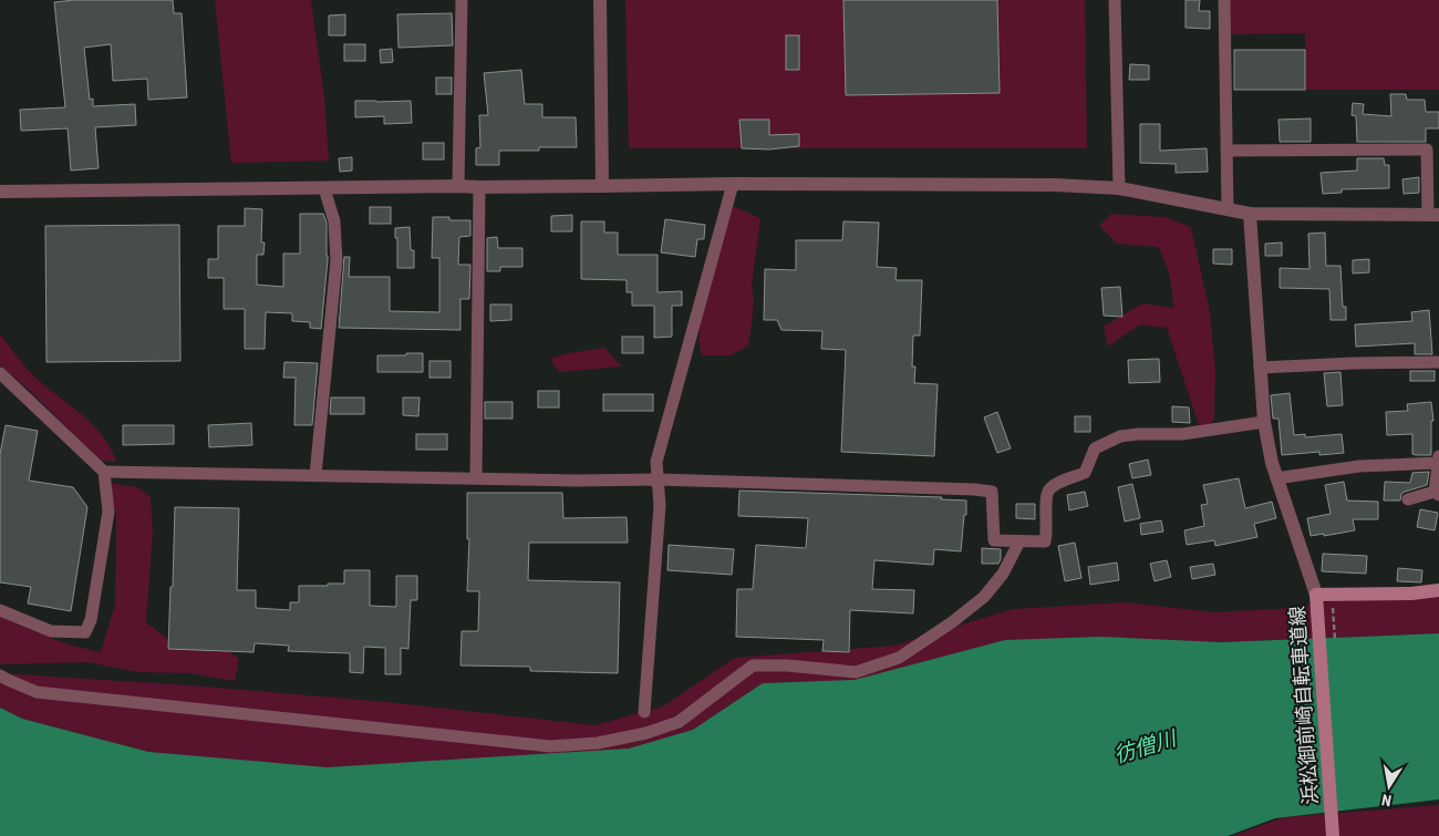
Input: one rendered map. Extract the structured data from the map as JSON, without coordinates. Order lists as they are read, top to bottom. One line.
{"streets":{"main road":["浜松御前崎自転車道線"]},"water":["彷僧川"],"north":"bottom"}
